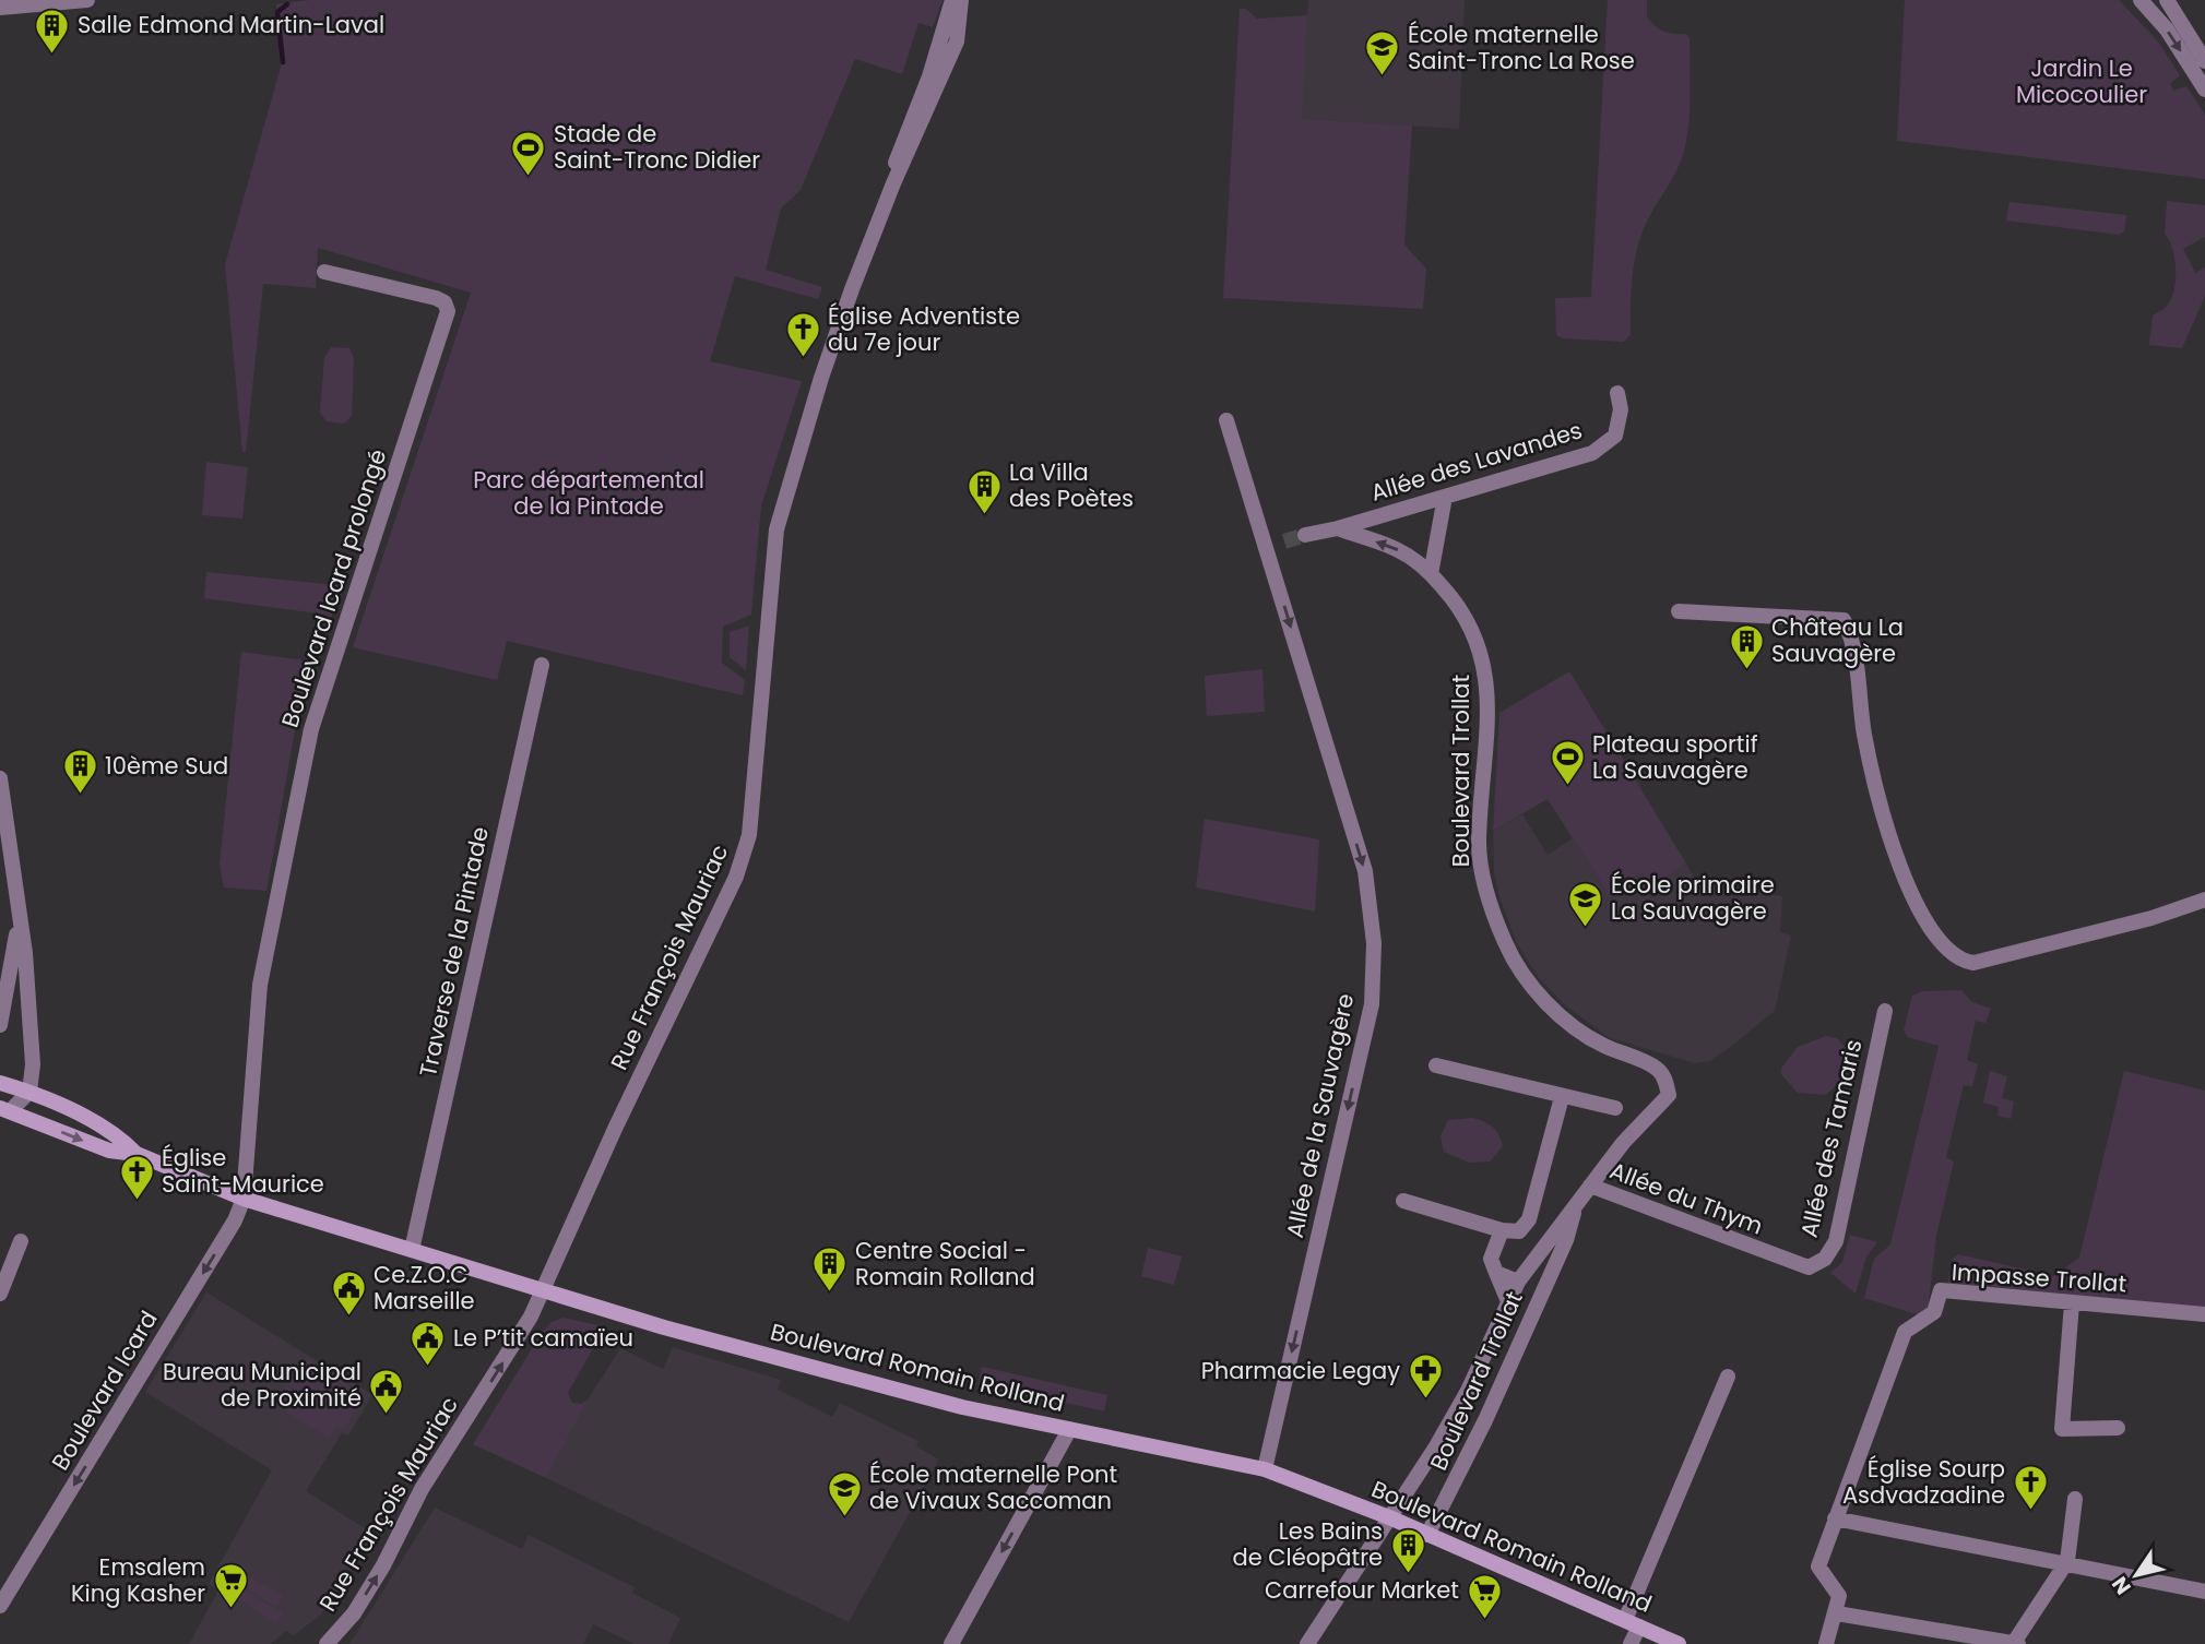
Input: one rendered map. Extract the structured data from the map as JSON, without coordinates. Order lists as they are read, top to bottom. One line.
{"streets":{"main road":["Boulevard Romain Rolland"],"street":["Allée des Lavandes","Boulevard Icard prolongé","Boulevard Trollat","Traverse de la Pintade","Rue François Mauriac","Allée de la Sauvagère","Allée des Tamaris","Allée du Thym","Impasse Trollat","Boulevard Icard"]},"crossings":[["Allée des Lavandes","Boulevard Trollat"],["Boulevard Icard prolongé","Boulevard Romain Rolland"],["Boulevard Icard prolongé","Boulevard Icard"],["Boulevard Trollat","Allée du Thym"],["Boulevard Trollat","Boulevard Romain Rolland"],["Traverse de la Pintade","Boulevard Romain Rolland"],["Rue François Mauriac","Boulevard Romain Rolland"],["Allée de la Sauvagère","Boulevard Romain Rolland"],["Allée des Tamaris","Allée du Thym"],["Boulevard Romain Rolland","Boulevard Icard"]],"one_way":["Allée de la Sauvagère","Boulevard Icard"],"parks":["Jardin Le Micocoulier","Parc départemental de la Pintade"],"places":{"building":["Salle Edmond Martin-Laval","La Villa des Poètes","Château La Sauvagère","10ème Sud","Centre Social - Romain Rolland","Les Bains de Cléopâtre"],"school or university":["École maternelle Saint-Tronc La Rose","École primaire La Sauvagère","École maternelle Pont de Vivaux Saccoman"],"sports":["Stade de Saint-Tronc Didier","Plateau sportif La Sauvagère"],"church":["Église Adventiste du 7e jour","Église Saint-Maurice","Église Sourp Asdvadzadine"],"public building":["Ce.Z.O.C Marseille","Le P’tit camaïeu","Bureau Municipal de Proximité"],"pharmacy":["Pharmacie Legay"],"supermarket":["Emsalem King Kasher","Carrefour Market"]},"north":"bottom left"}
